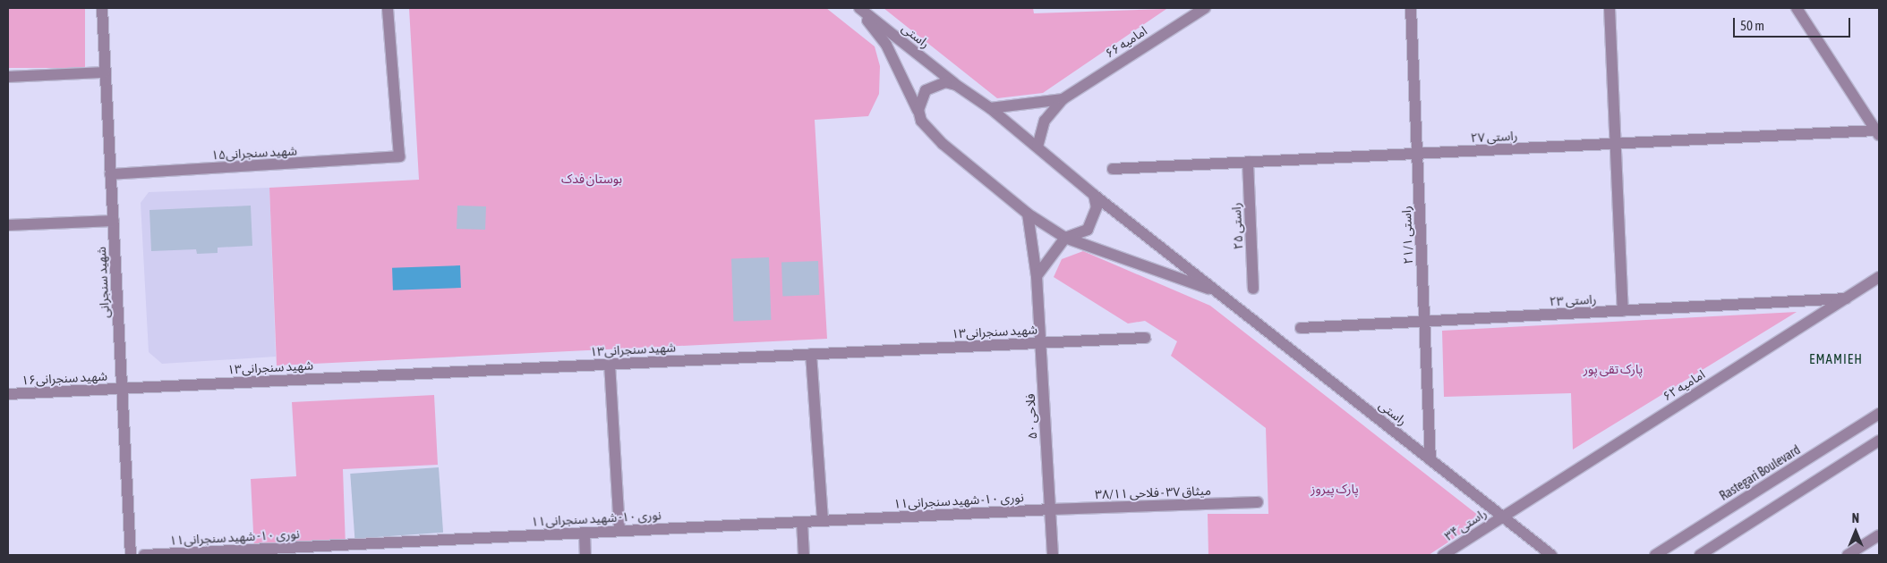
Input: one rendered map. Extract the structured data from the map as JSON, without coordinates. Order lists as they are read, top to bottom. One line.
{"streets":{"street":["راستی","امامیه ۶۶","راستی ۲۷","شهید سنجرانی۱۵","راستی ۲۵","راستی ۲۱/۱","شهید سنجرانی","راستی ۲۳","شهید سنجرانی۱۳","شهید سنجرانی۱۶","امامیه ۶۲","فلاحی ۵۰","Rastegari Boulevard","میثاق ۳۷ - فلاحی ۳۸/۱۱","نوری ۱۰- شهید سنجرانی۱۱","راستی ۳۴"]},"crossings":[["راستی","راستی ۲۱/۱"],["راستی","امامیه ۶۲"],["راستی","فلاحی ۵۰"],["راستی","راستی ۳۴"],["راستی ۲۷","راستی ۲۵"],["راستی ۲۷","راستی ۲۱/۱"],["شهید سنجرانی۱۵","شهید سنجرانی"],["راستی ۲۱/۱","راستی ۲۳"],["شهید سنجرانی","شهید سنجرانی۱۳"],["شهید سنجرانی","شهید سنجرانی۱۶"],["راستی ۲۳","امامیه ۶۲"],["شهید سنجرانی۱۳","شهید سنجرانی۱۶"],["شهید سنجرانی۱۳","فلاحی ۵۰"],["امامیه ۶۲","راستی ۳۴"],["فلاحی ۵۰","میثاق ۳۷ - فلاحی ۳۸/۱۱"],["فلاحی ۵۰","نوری ۱۰- شهید سنجرانی۱۱"],["میثاق ۳۷ - فلاحی ۳۸/۱۱","نوری ۱۰- شهید سنجرانی۱۱"]],"districts":["EMAMIEH"],"parks":["بوستان فدک","پارک تقی پور","پارک پیروز"],"scale_bar":"50 m","north":"top"}
